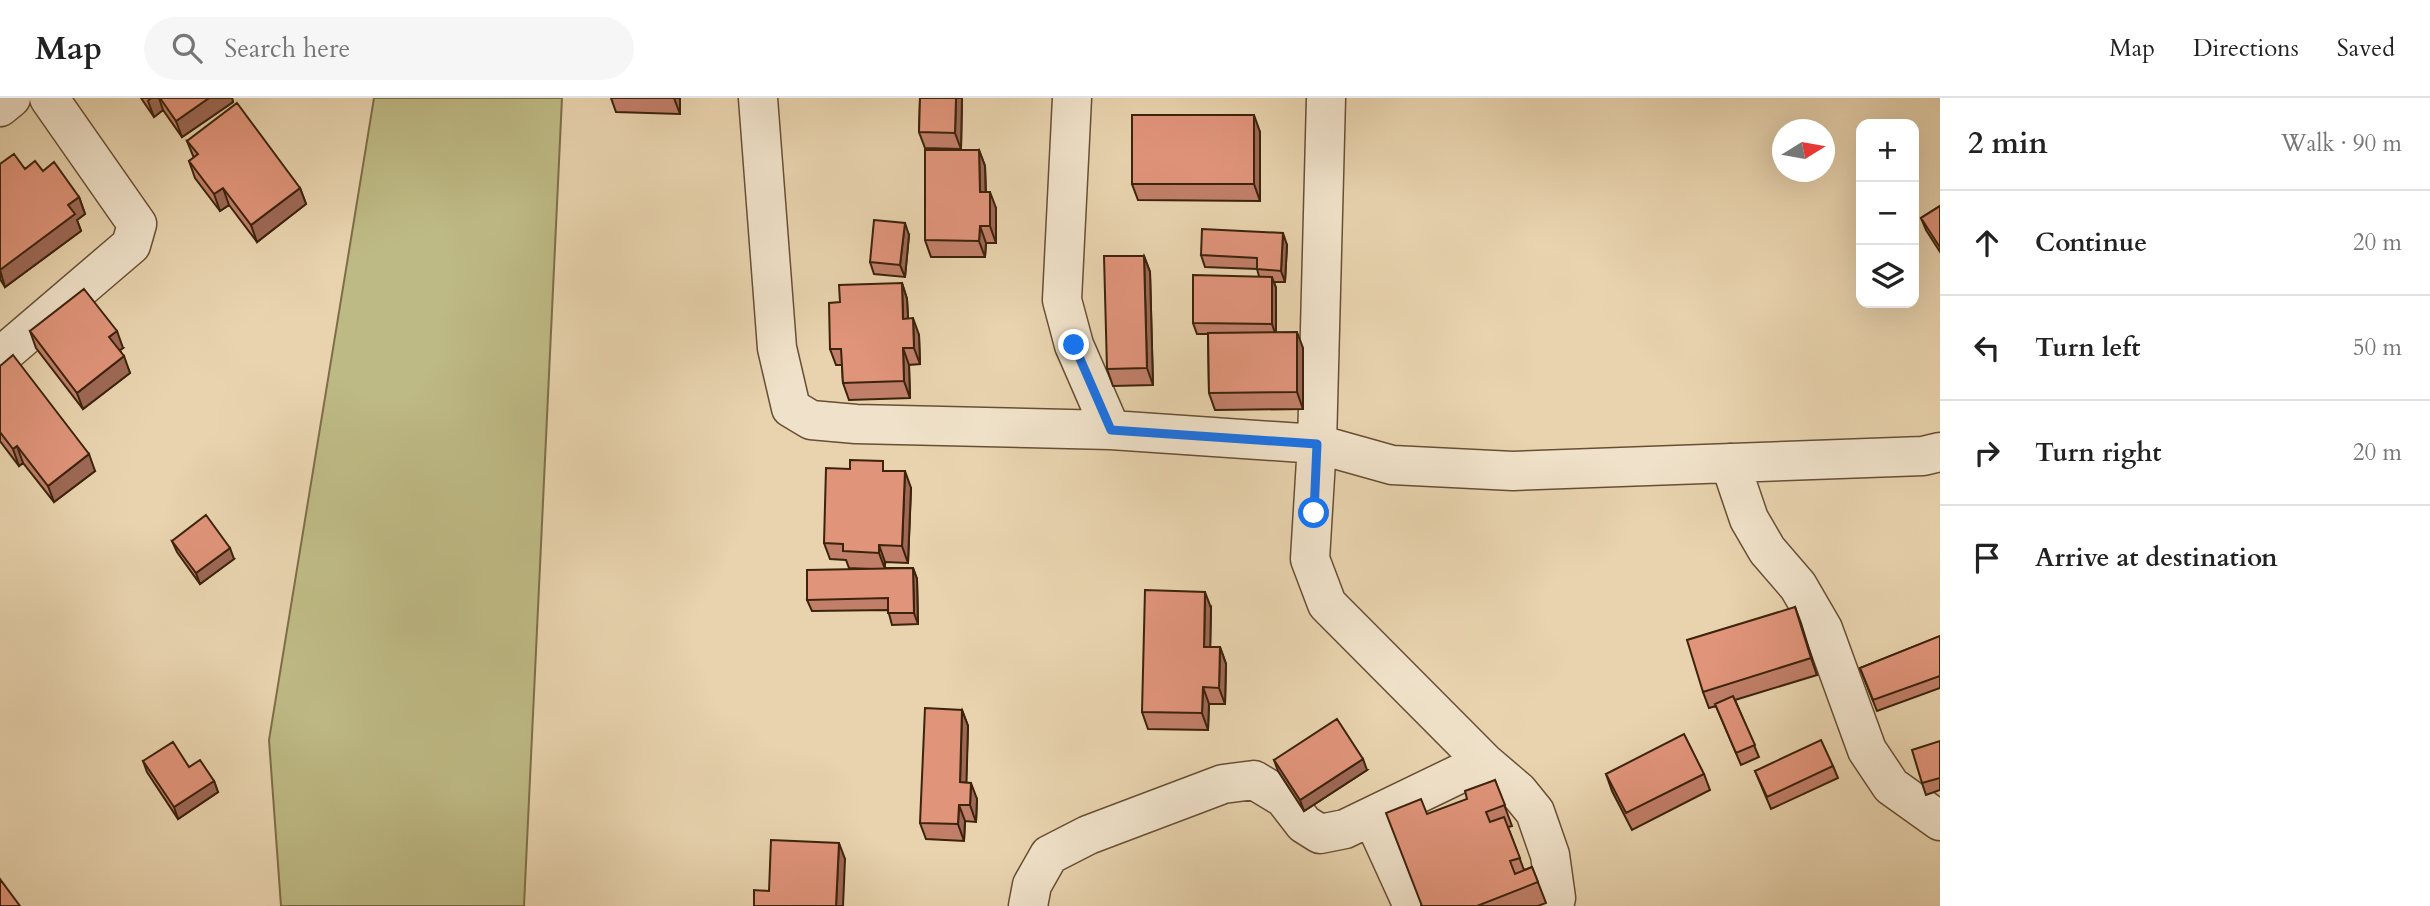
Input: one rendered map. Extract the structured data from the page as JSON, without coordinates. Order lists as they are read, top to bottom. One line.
{"north":"right","page":{"header":"Map","search":"Search here","nav":["Map","Directions","Saved"],"heading":["2 min","Walk · 90 m"],"map_buttons":["+","−"],"list":[["Continue","20 m"],["Turn left","50 m"],["Turn right","20 m"],"Arrive at destination"]}}
